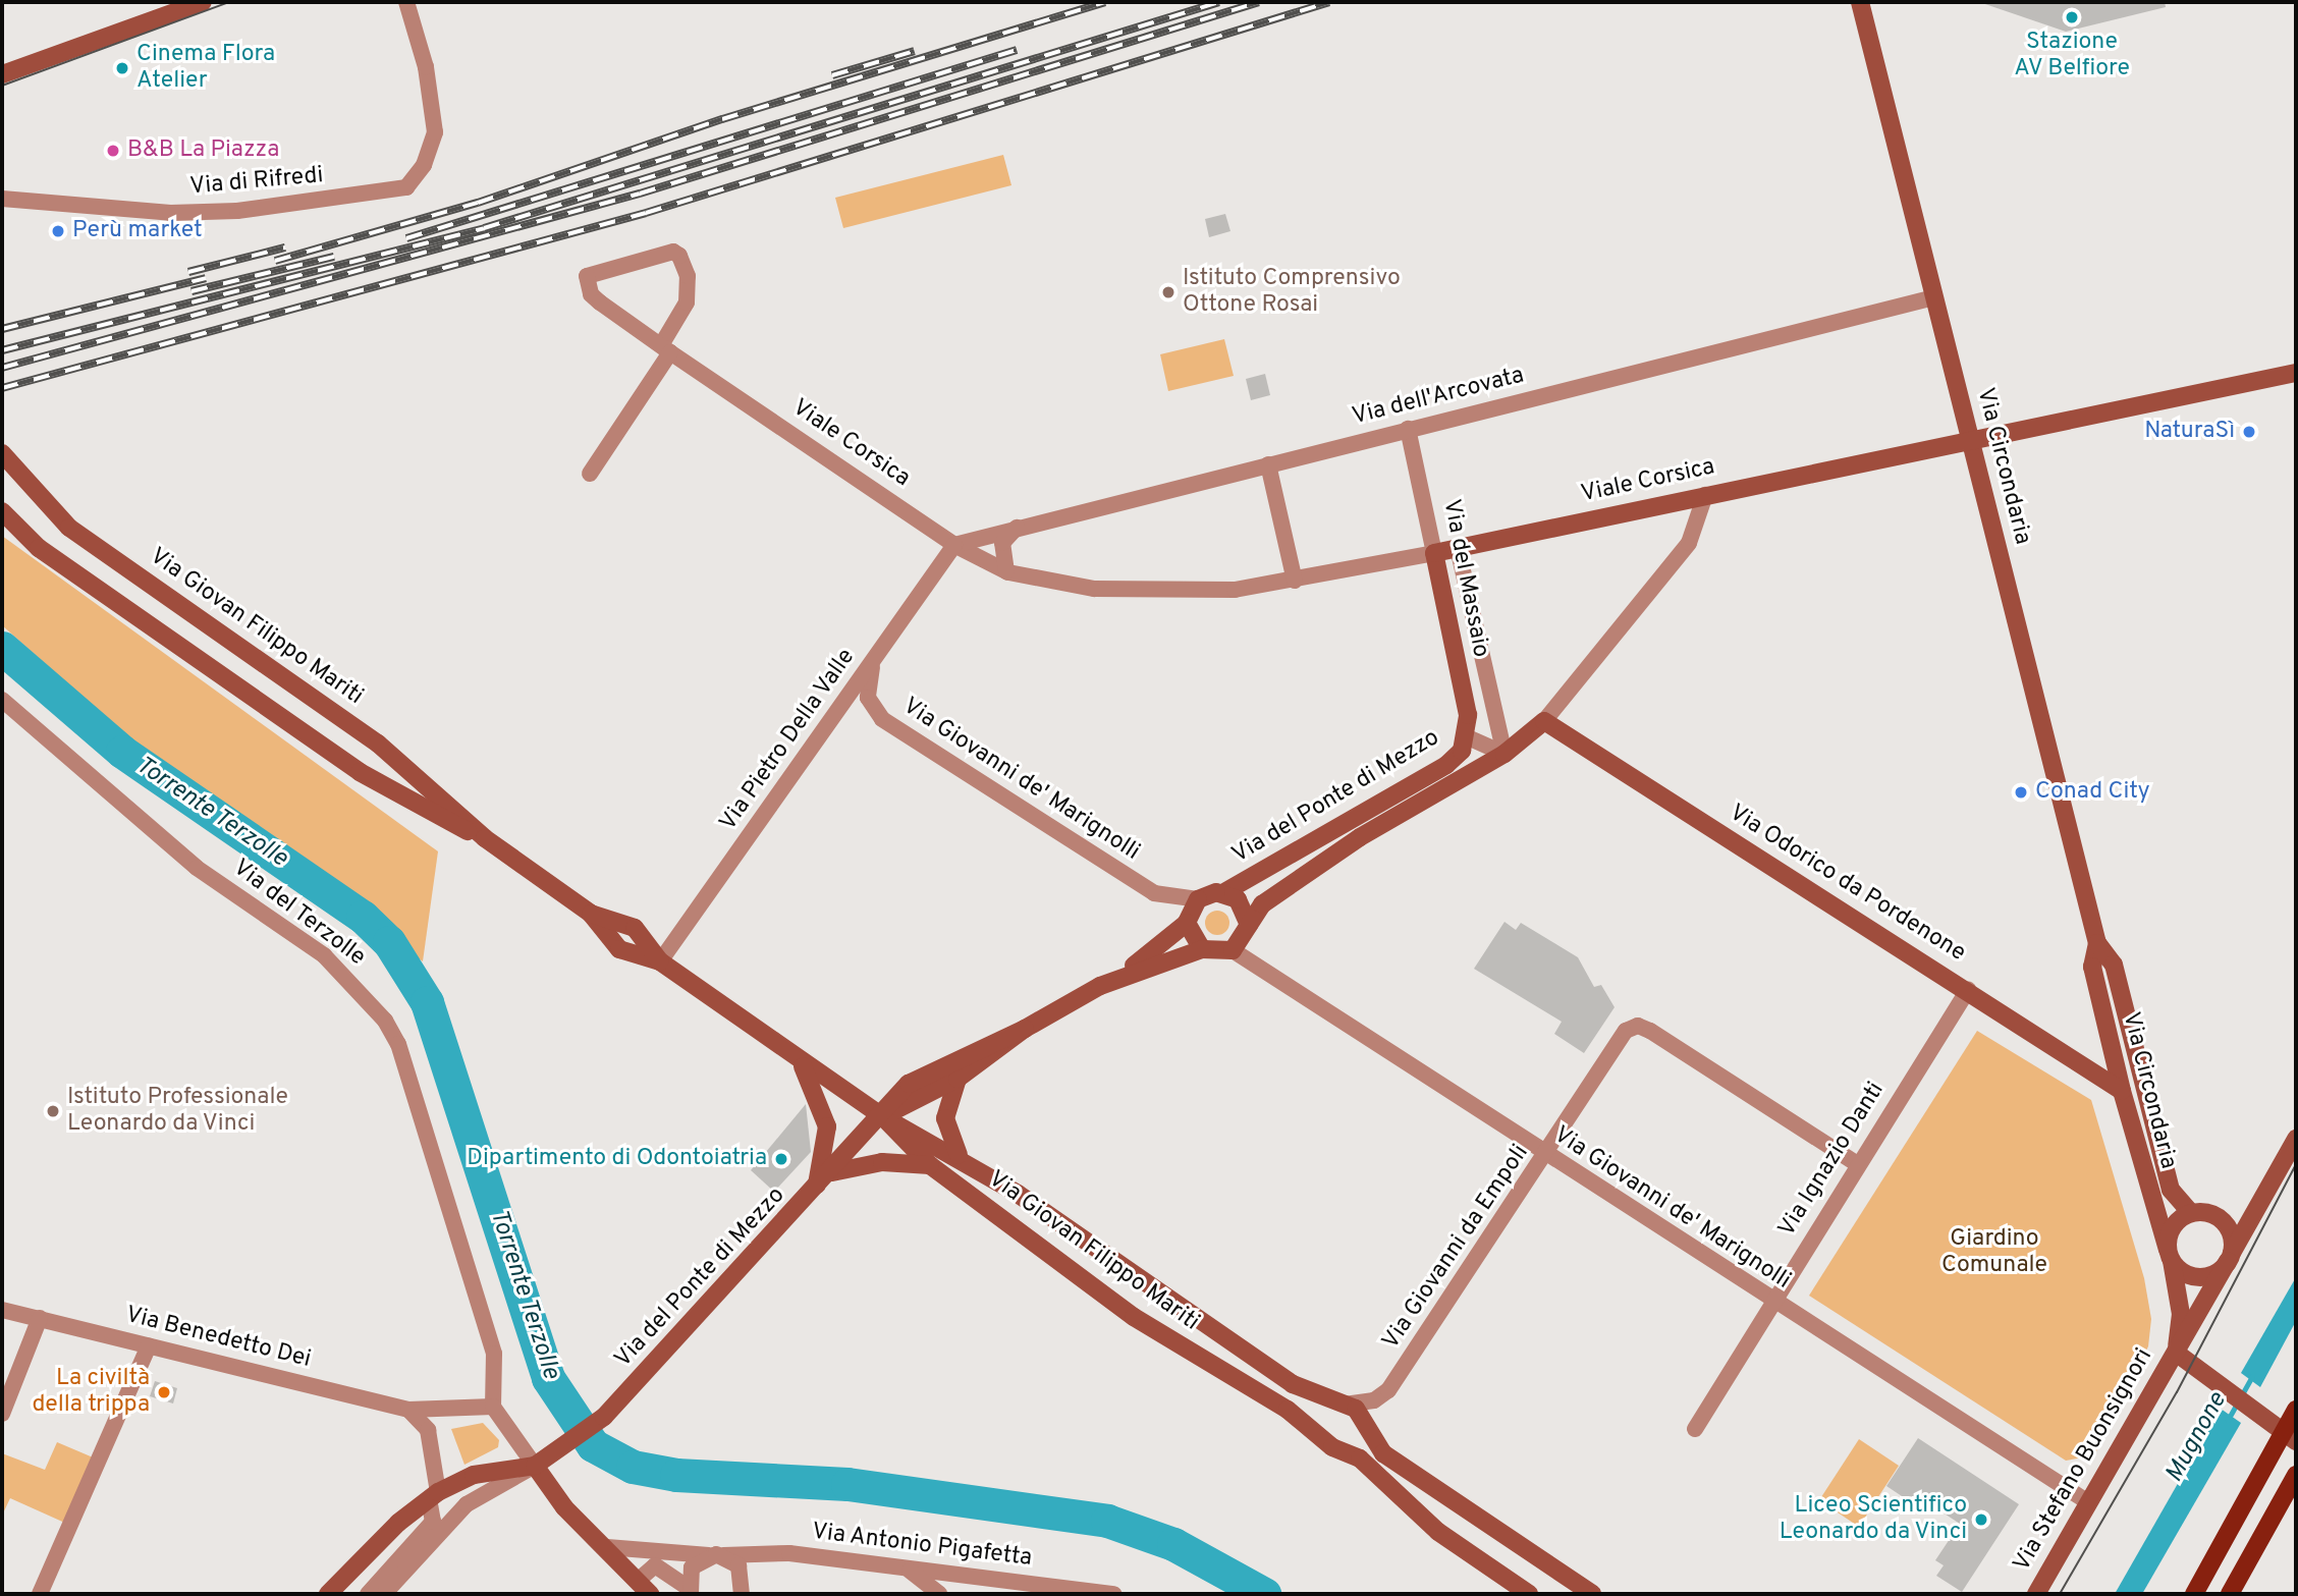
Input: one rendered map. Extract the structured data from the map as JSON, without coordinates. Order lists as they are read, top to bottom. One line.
{"streets":{"street":["Via di Rifredi","Via dell'Arcovata","Viale Corsica","Via Circondaria","Via del Massaio","Via Giovan Filippo Mariti","Via Pietro Della Valle","Via Giovanni de' Marignolli","Via del Ponte di Mezzo","Via Odorico da Pordenone","Via del Terzolle","Via Ignazio Danti","Via Giovanni da Empoli","Via Benedetto Dei","Via Stefano Buonsignori","Via Antonio Pigafetta"]},"crossings":[["Via dell'Arcovata","Viale Corsica"],["Via dell'Arcovata","Via Circondaria"],["Via dell'Arcovata","Via del Massaio"],["Via dell'Arcovata","Via Pietro Della Valle"],["Viale Corsica","Via Circondaria"],["Viale Corsica","Via del Massaio"],["Viale Corsica","Via Pietro Della Valle"],["Viale Corsica","Via del Ponte di Mezzo"],["Via Circondaria","Via Odorico da Pordenone"],["Via Circondaria","Via Stefano Buonsignori"],["Via del Massaio","Via del Ponte di Mezzo"],["Via Giovan Filippo Mariti","Via Pietro Della Valle"],["Via Giovan Filippo Mariti","Via del Ponte di Mezzo"],["Via Giovan Filippo Mariti","Via Giovanni da Empoli"],["Via Pietro Della Valle","Via Giovanni de' Marignolli"],["Via Giovanni de' Marignolli","Via del Ponte di Mezzo"],["Via Giovanni de' Marignolli","Via Ignazio Danti"],["Via Giovanni de' Marignolli","Via Giovanni da Empoli"],["Via Giovanni de' Marignolli","Via Stefano Buonsignori"],["Via del Ponte di Mezzo","Via Odorico da Pordenone"],["Via Odorico da Pordenone","Via Ignazio Danti"],["Via del Terzolle","Via Benedetto Dei"],["Via Ignazio Danti","Via Giovanni da Empoli"]],"water":["Torrente Terzolle","Mugnone"],"parks":["Giardino Comunale"],"places":["Stazione AV Belfiore","Cinema Flora Atelier","B&B La Piazza","Perù market","Istituto Comprensivo Ottone Rosai","NaturaSì","Conad City","Istituto Professionale Leonardo da Vinci","Dipartimento di Odontoiatria","La civiltà della trippa","Liceo Scientifico Leonardo da Vinci"]}
